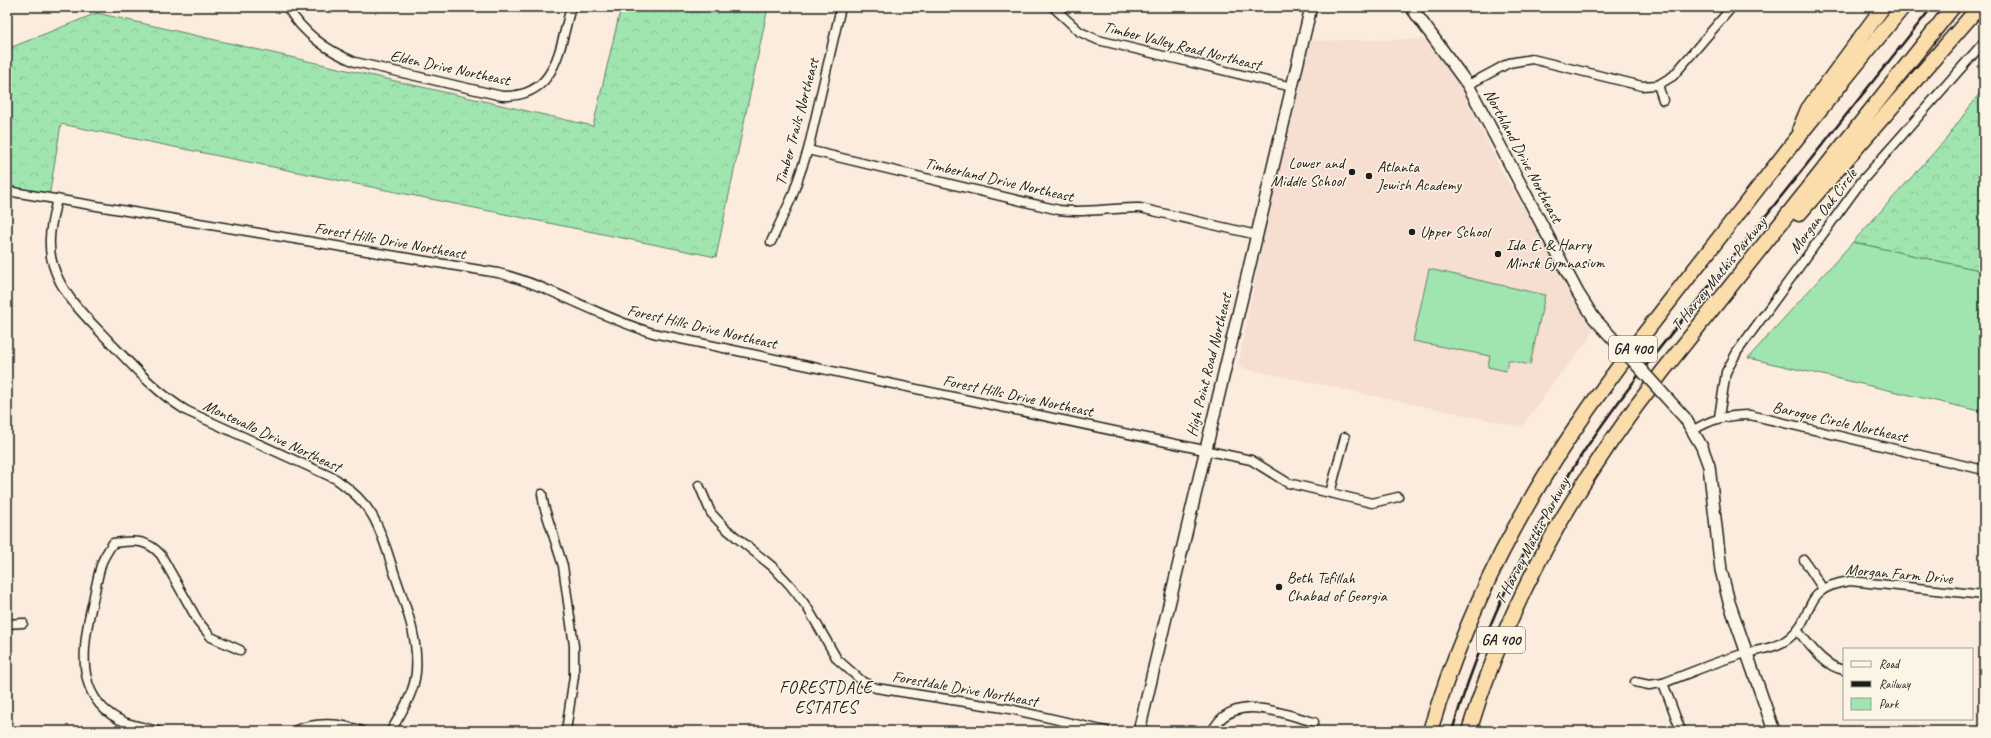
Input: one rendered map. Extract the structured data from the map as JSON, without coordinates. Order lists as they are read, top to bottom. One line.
{"streets":{"highway":["T Harvey Mathis Parkway","GA 400"],"street":["Timber Valley Road Northeast","Elden Drive Northeast","Timber Trails Northeast","Northland Drive Northeast","Timberland Drive Northeast","Morgan Oak Circle","Forest Hills Drive Northeast","High Point Road Northeast","Baroque Circle Northeast","Montevallo Drive Northeast","Morgan Farm Drive","Forestdale Drive Northeast"]},"crossings":[["Timber Valley Road Northeast","High Point Road Northeast"],["Timber Trails Northeast","Timberland Drive Northeast"],["Northland Drive Northeast","Baroque Circle Northeast"],["Northland Drive Northeast","Morgan Farm Drive"],["Timberland Drive Northeast","High Point Road Northeast"],["Morgan Oak Circle","Baroque Circle Northeast"],["Forest Hills Drive Northeast","High Point Road Northeast"],["Forest Hills Drive Northeast","Montevallo Drive Northeast"]],"districts":["FORESTDALE ESTATES"],"places":["Lower and Middle School","Atlanta Jewish Academy","Upper School","Ida E. & Harry Minsk Gymnasium","Beth Tefillah Chabad of Georgia"],"legend":["Road","Railway","Park"]}
